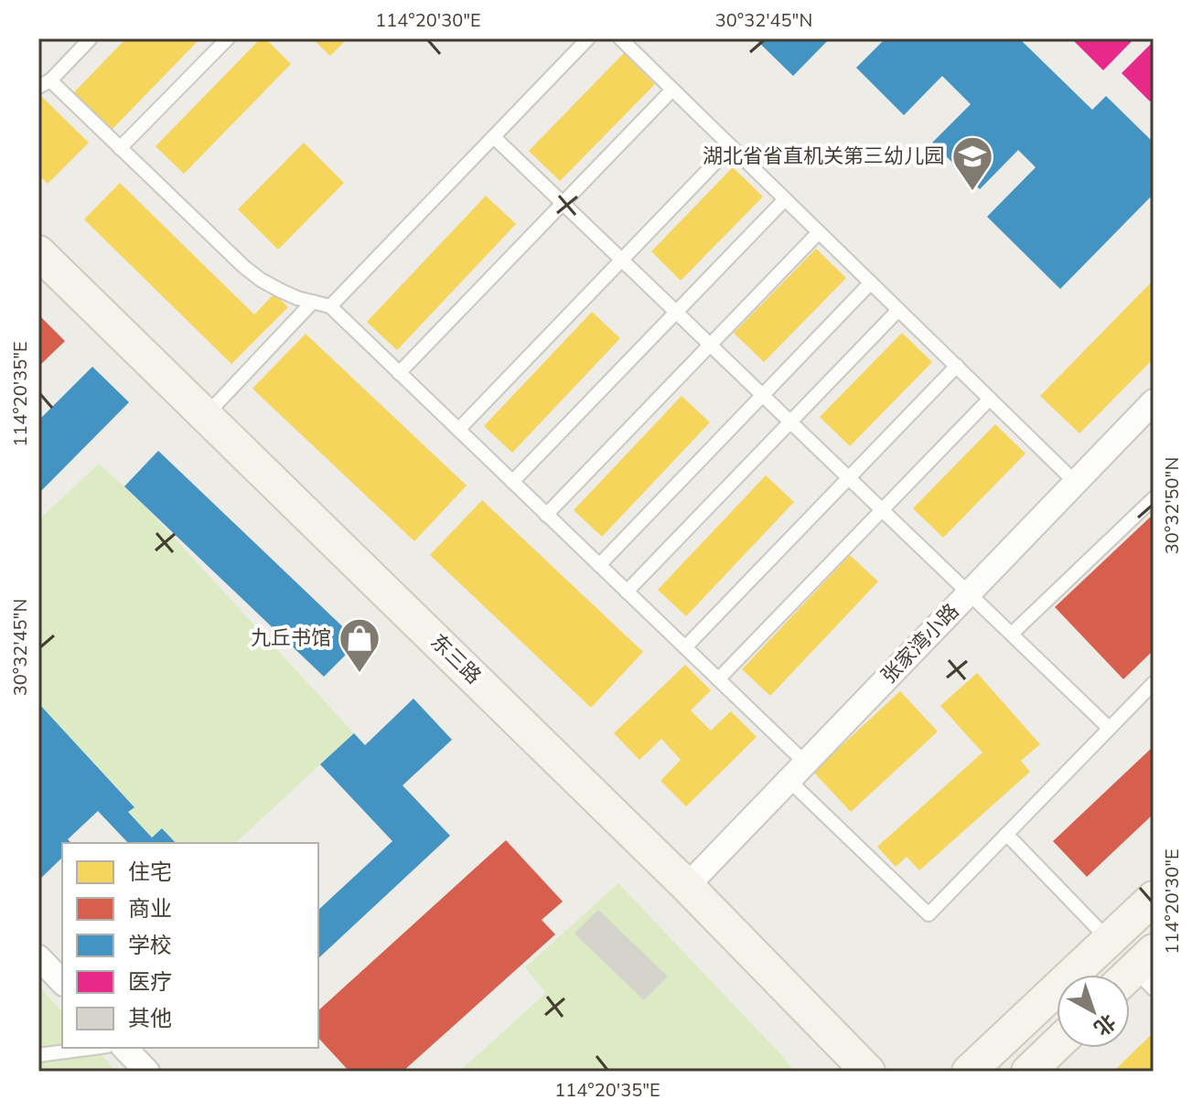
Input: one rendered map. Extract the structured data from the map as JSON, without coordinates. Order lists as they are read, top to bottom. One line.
{"streets":{"street":["张家湾小路","东三路"]},"crossings":[["张家湾小路","东三路"]],"places":{"school or university":["湖北省省直机关第三幼儿园"],"shop":["九丘书馆"]},"legend":["住宅","商业","学校","医疗","其他"],"north":"bottom right","coordinates":["114°20'30\"E","30°32'45\"N","114°20'35\"E","30°32'50\"N"]}
